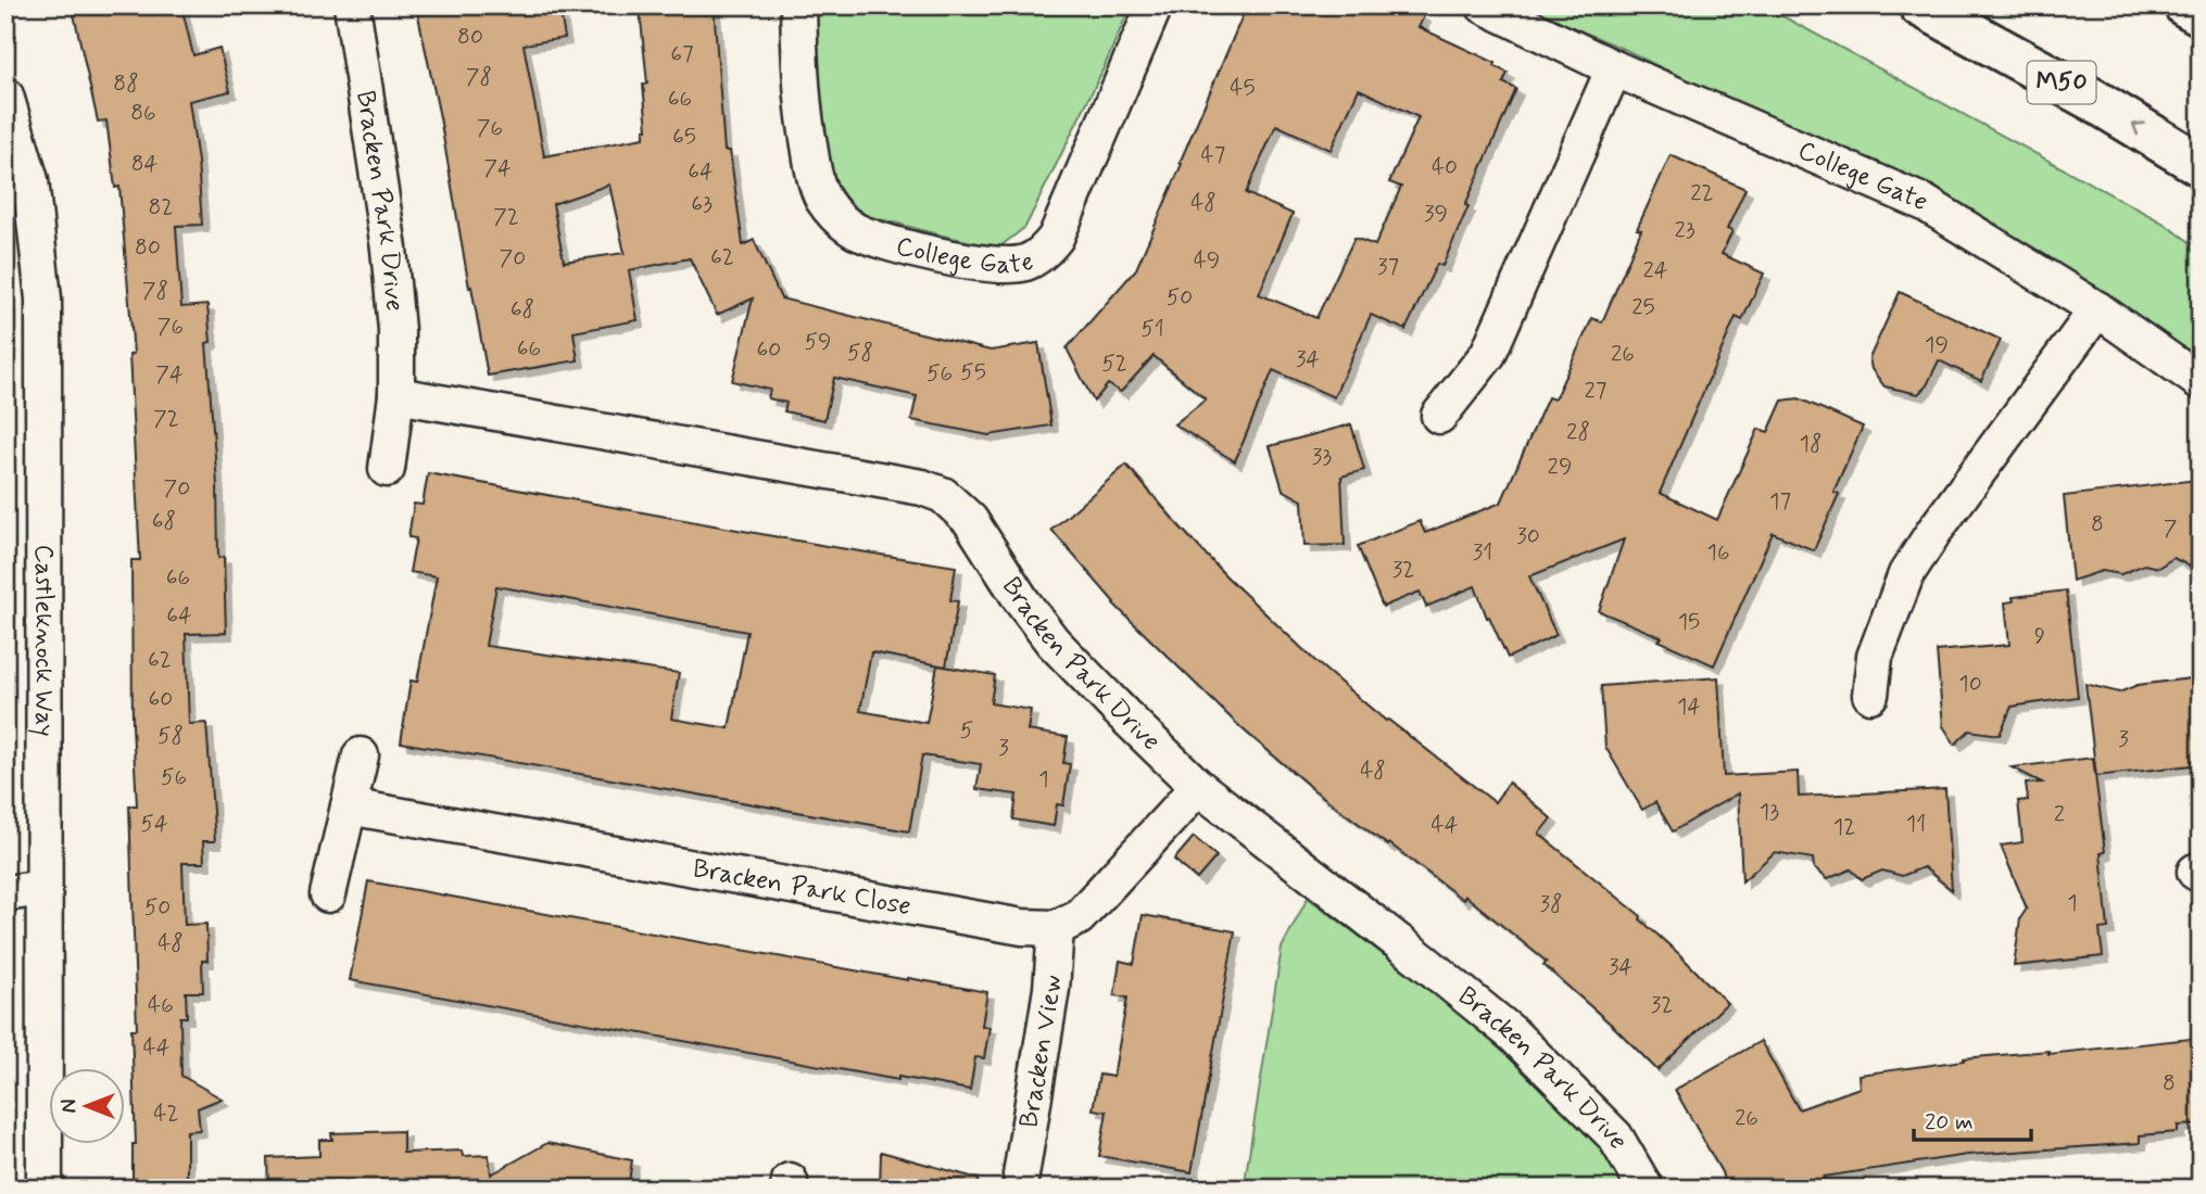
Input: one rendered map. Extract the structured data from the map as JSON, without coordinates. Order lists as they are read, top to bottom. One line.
{"streets":{"highway":["M50"],"street":["College Gate","Bracken Park Drive","Castleknock Way","Bracken Park Close","Bracken View"]},"crossings":[["Bracken Park Close","Bracken View"]],"house_numbers":["80","67","78","88","45","66","86","76","65","47","84","40","74","64","22","48","63","82","39","72","23","80","62","70","49","37","24","78","50","25","68","76","51","59","19","66","60","58","26","34","52","55","56","74","27","72","28","18","33","29","70","17","68","8","7","30","31","16","32","66","64","15","9","62","10","60","14","5","58","3","3","48","56","1","13","2","54","11","44","12","1","38","50","48","34","46","32","44","8","42","26"],"scale_bar":"20 m","north":"left"}
